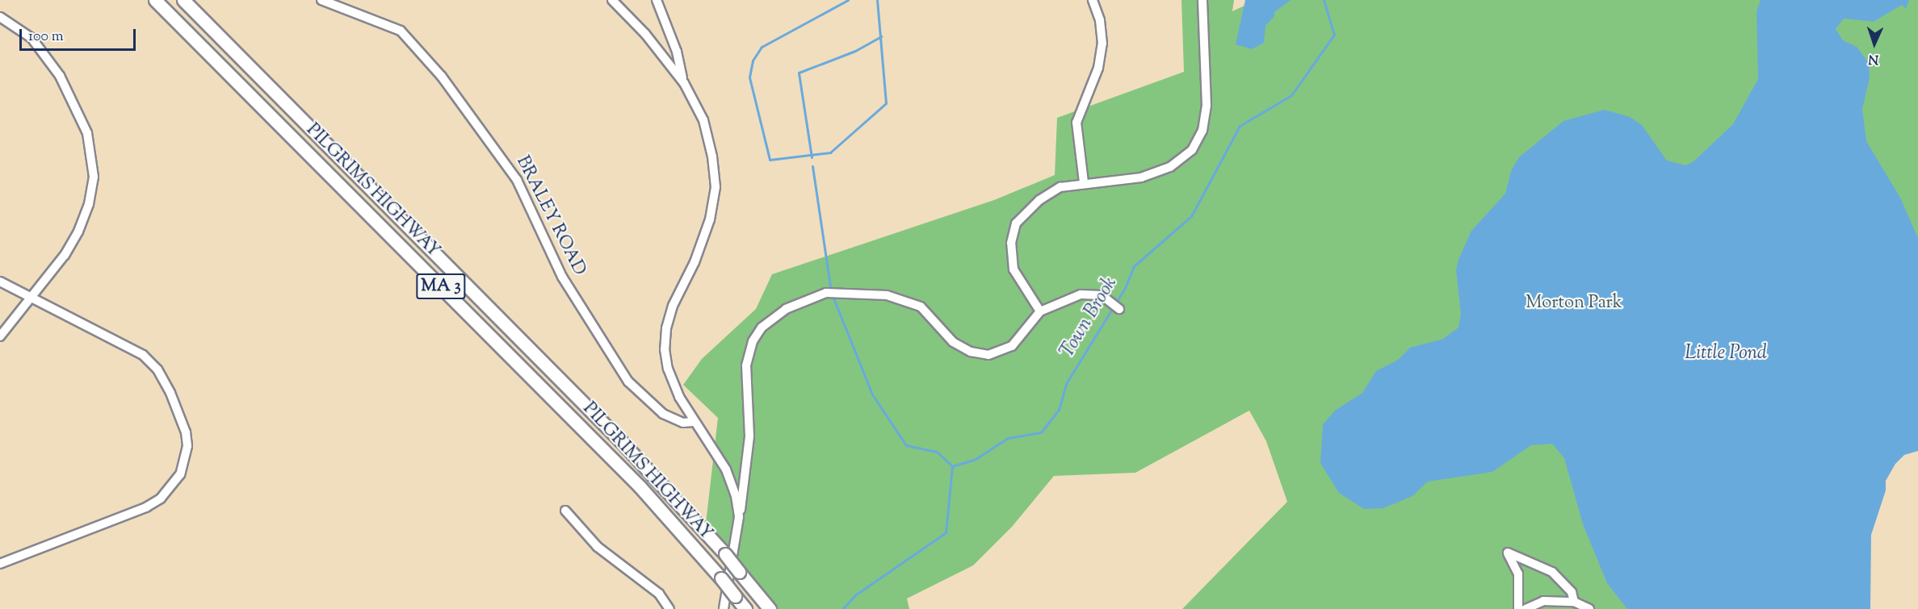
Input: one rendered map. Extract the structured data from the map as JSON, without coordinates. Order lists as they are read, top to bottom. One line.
{"streets":{"highway":["PILGRIMS HIGHWAY","MA 3"],"street":["BRALEY ROAD"]},"water":["Town Brook","Little Pond"],"parks":["Morton Park"],"scale_bar":"100 m","north":"bottom"}
